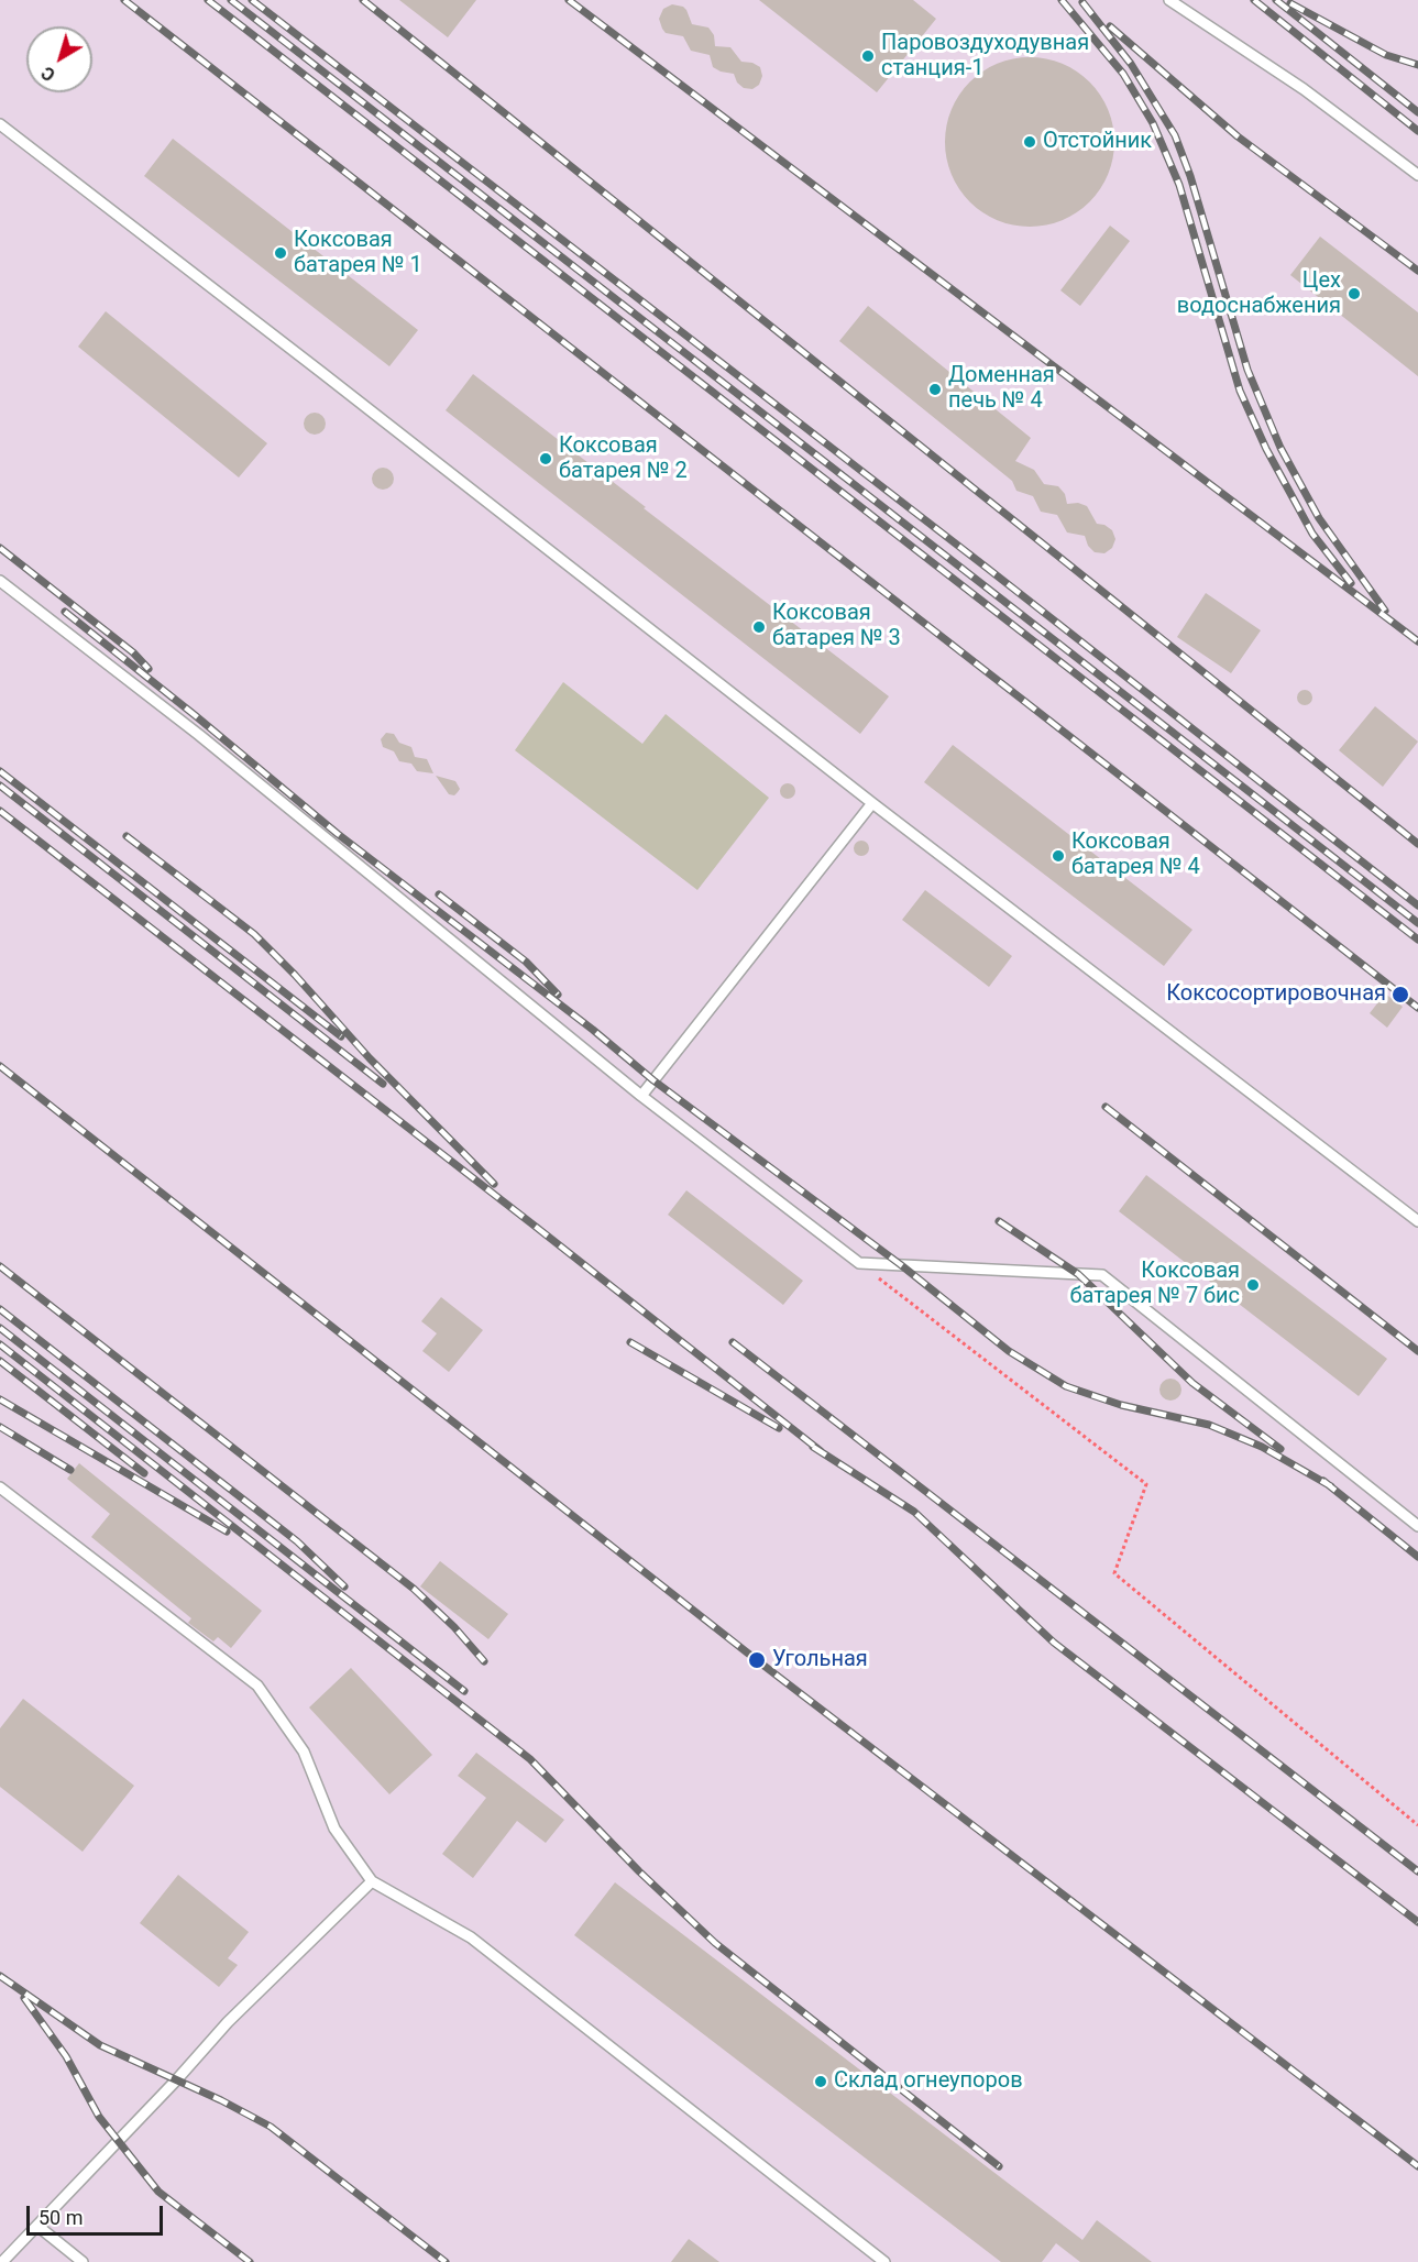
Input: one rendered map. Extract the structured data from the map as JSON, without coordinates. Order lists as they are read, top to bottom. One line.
{"places":["Паровоздуходувная станция-1","Отстойник","Коксовая батарея № 1","Цех водоснабжения","Доменная печь № 4","Коксовая батарея № 2","Коксовая батарея № 3","Коксовая батарея № 4","Коксосортировочная","Коксовая батарея № 7 бис","Угольная","Склад огнеупоров"],"scale_bar":"50 m","north":"bottom left"}
